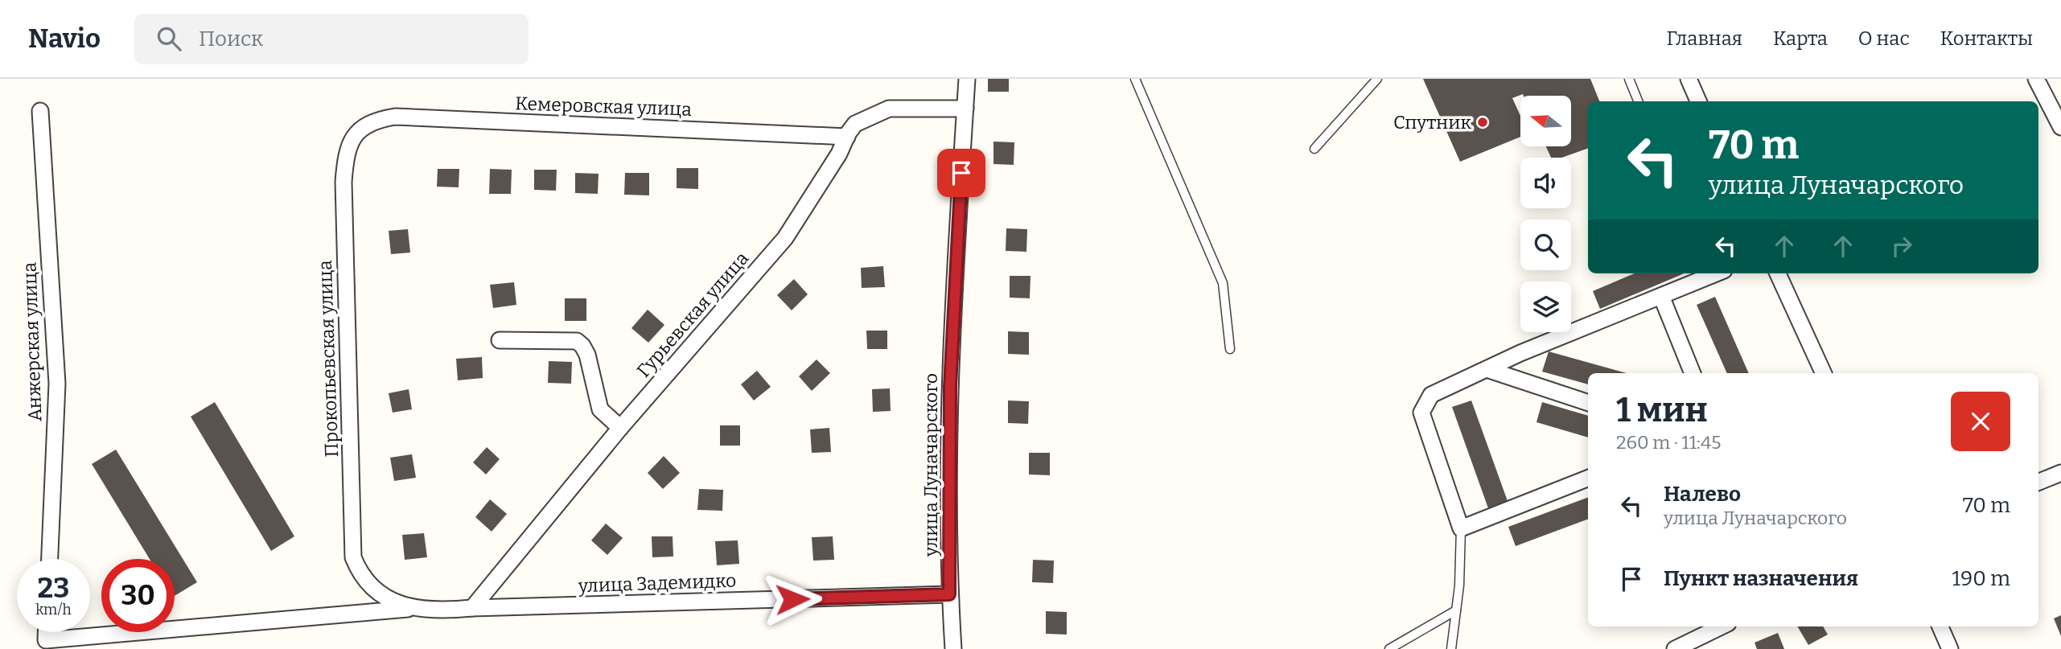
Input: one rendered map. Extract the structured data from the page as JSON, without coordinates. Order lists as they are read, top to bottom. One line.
{"streets":{"street":["Кемеровская улица","Гурьевская улица","Анжерская улица","Прокопьевская улица","улица Луначарского","улица Задемидко"]},"crossings":[["Кемеровская улица","Гурьевская улица"],["Кемеровская улица","Прокопьевская улица"],["Гурьевская улица","улица Луначарского"],["Гурьевская улица","улица Задемидко"],["Прокопьевская улица","улица Задемидко"],["улица Луначарского","улица Задемидко"]],"places":["Спутник"],"north":"left","page":{"header":"Navio","search":"Поиск","nav":["Главная","Карта","О нас","Контакты"],"turn":["70 m","улица Луначарского"],"heading":["1 мин","260 m · 11:45"],"list":[{"name":"Налево","note":"улица Луначарского","value":"70 m"},{"name":"Пункт назначения","value":"190 m"}],"speed":"23 km/h","limit":"30"}}
